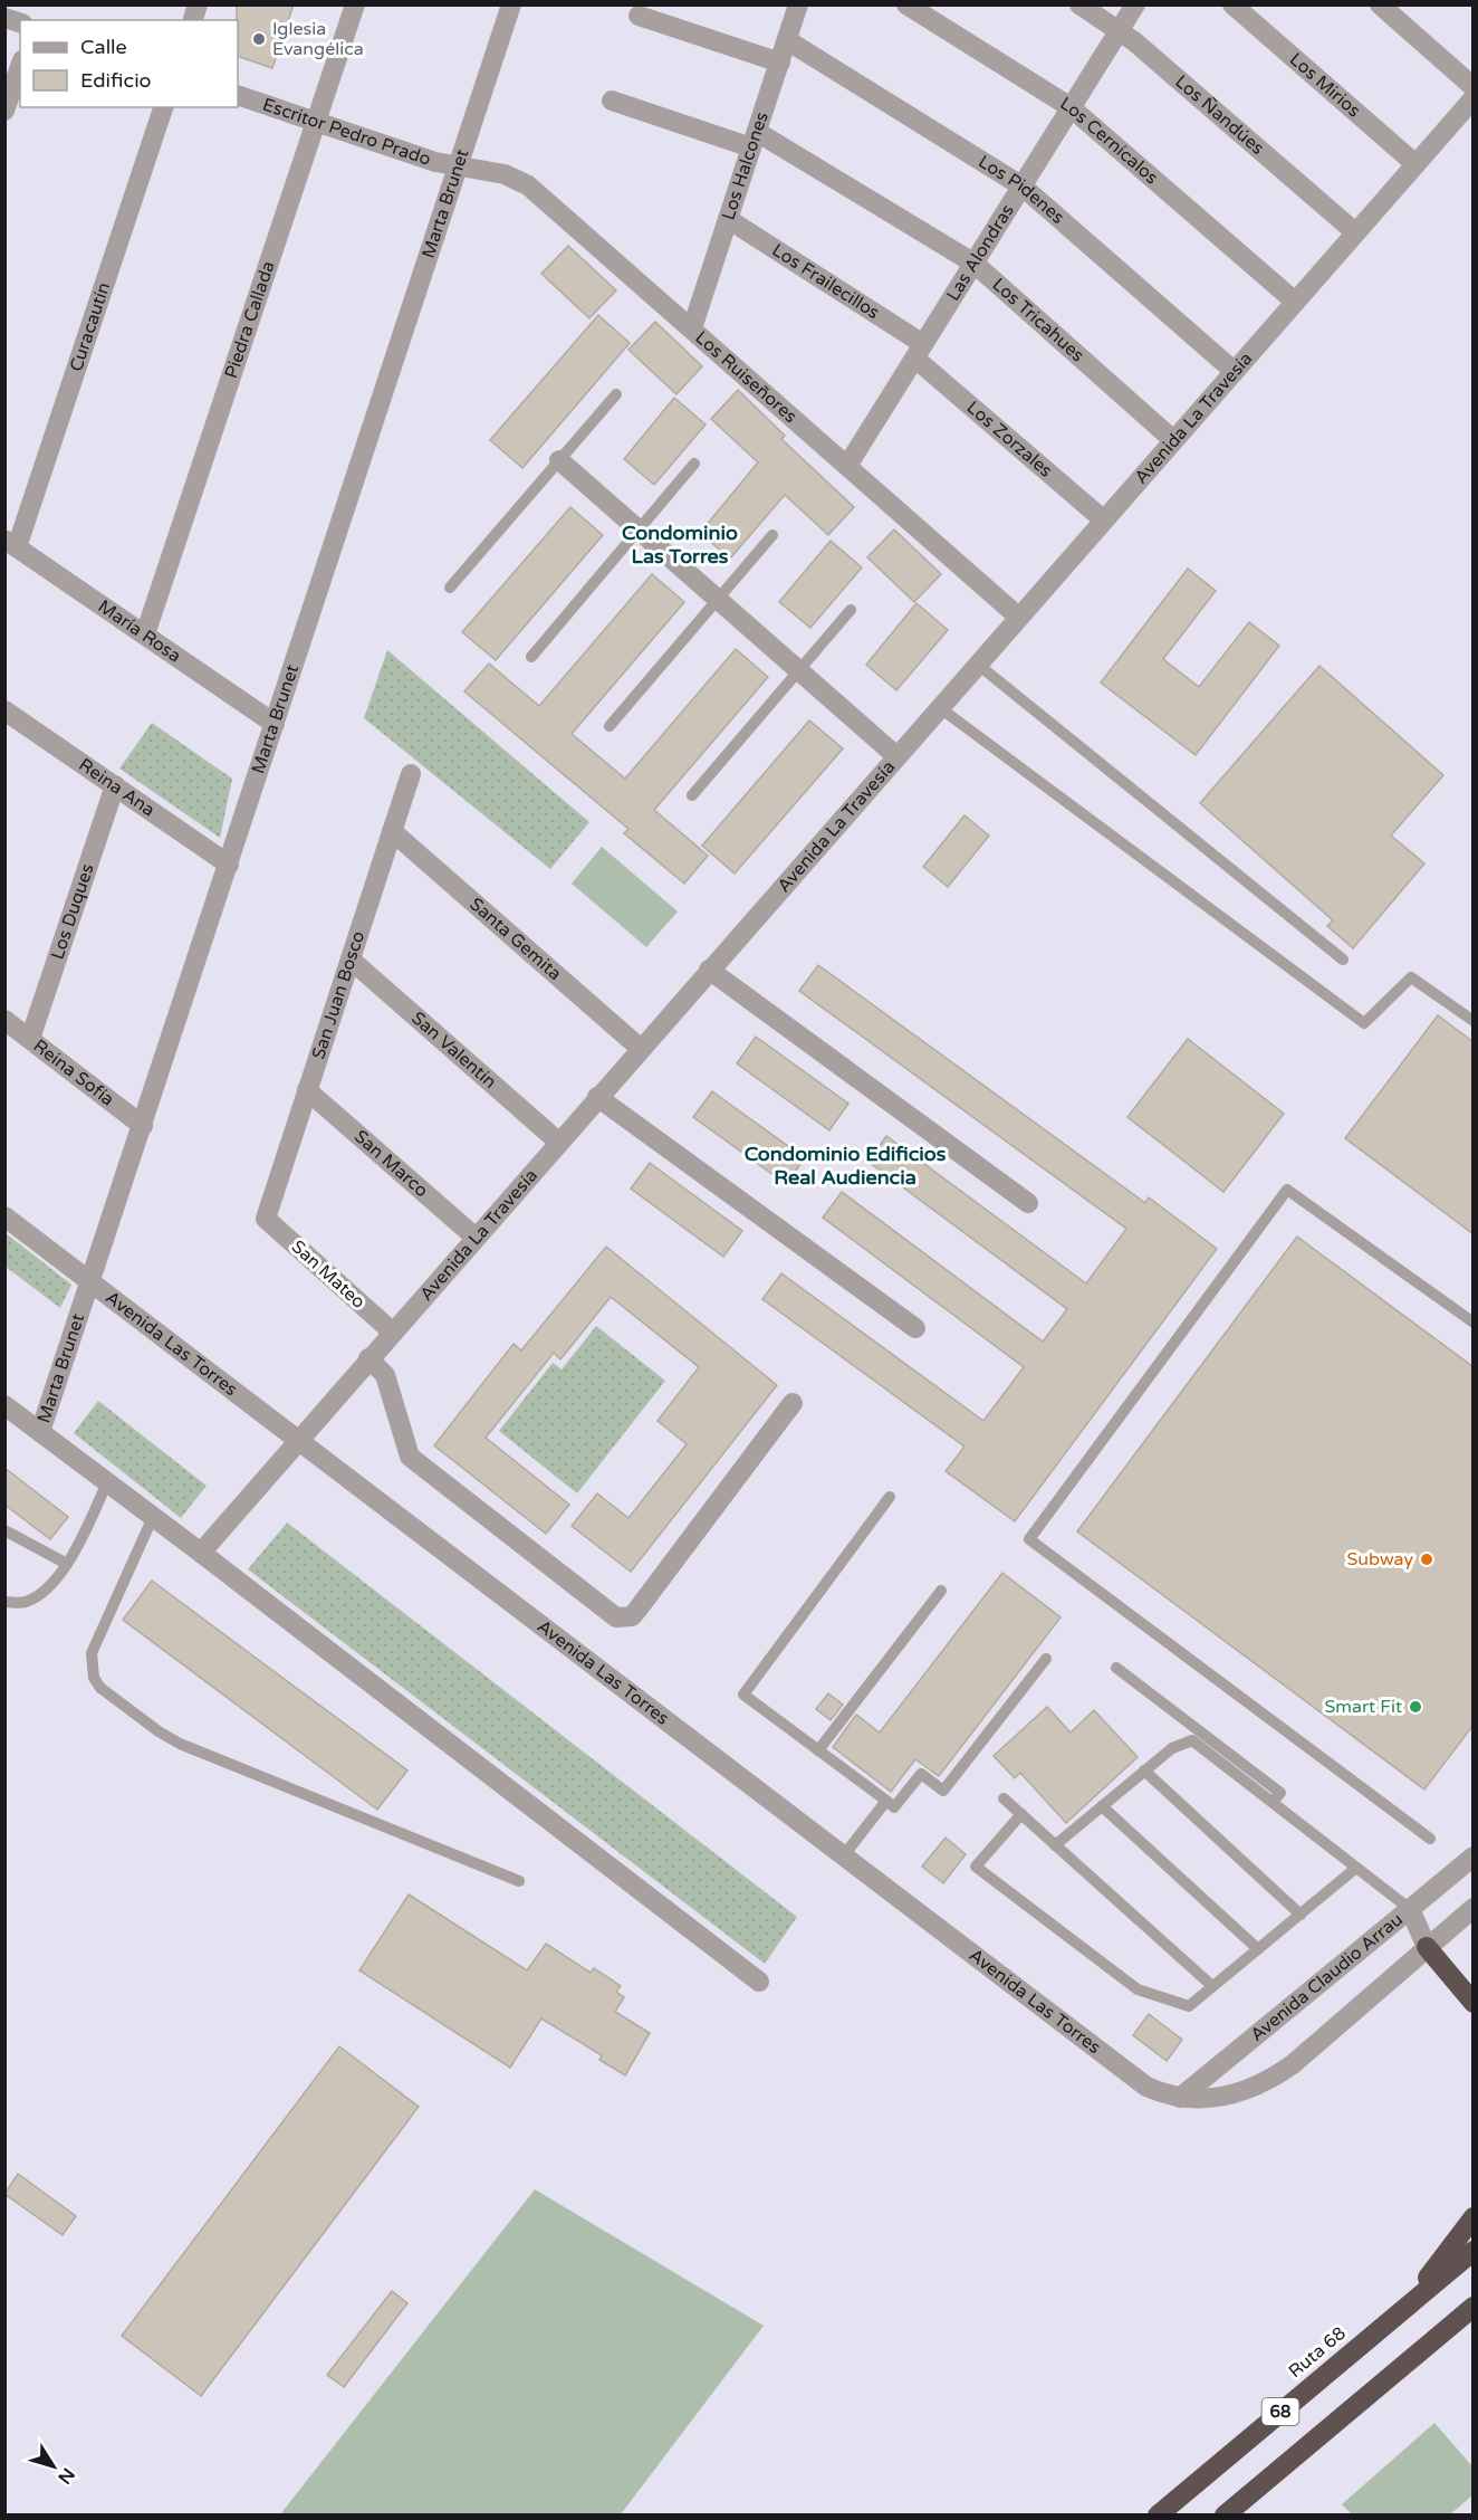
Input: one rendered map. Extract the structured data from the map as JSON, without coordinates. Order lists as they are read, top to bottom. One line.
{"streets":{"highway":["Ruta 68","68"],"street":["Los Mirios","Los Ñandúes","Escritor Pedro Prado","Los Cernícalos","Los Halcones","Los Pidenes","Marta Brunet","Las Alondras","Los Frailecillos","Piedra Callada","Los Tricahues","Curacautín","Los Ruiseñores","Avenida La Travesía","Los Zorzales","María Rosa","Reina Ana","Los Duques","Santa Gemita","San Juan Bosco","San Valentín","Reina Sofía","San Marco","San Mateo","Avenida Las Torres","Avenida Claudio Arrau"]},"crossings":[["Los Mirios","Avenida La Travesía"],["Los Ñandúes","Las Alondras"],["Los Ñandúes","Avenida La Travesía"],["Escritor Pedro Prado","Marta Brunet"],["Escritor Pedro Prado","Piedra Callada"],["Escritor Pedro Prado","Los Ruiseñores"],["Los Cernícalos","Las Alondras"],["Los Cernícalos","Avenida La Travesía"],["Los Halcones","Los Pidenes"],["Los Halcones","Los Frailecillos"],["Los Halcones","Los Tricahues"],["Los Halcones","Los Ruiseñores"],["Los Pidenes","Las Alondras"],["Los Pidenes","Avenida La Travesía"],["Marta Brunet","Los Ruiseñores"],["Marta Brunet","María Rosa"],["Marta Brunet","Reina Ana"],["Marta Brunet","Reina Sofía"],["Marta Brunet","Avenida Las Torres"],["Las Alondras","Los Frailecillos"],["Las Alondras","Los Tricahues"],["Las Alondras","Los Ruiseñores"],["Las Alondras","Los Zorzales"],["Los Frailecillos","Los Zorzales"],["Piedra Callada","María Rosa"],["Los Tricahues","Avenida La Travesía"],["Curacautín","María Rosa"],["Los Ruiseñores","Avenida La Travesía"],["Avenida La Travesía","Los Zorzales"],["Avenida La Travesía","Santa Gemita"],["Avenida La Travesía","San Valentín"],["Avenida La Travesía","San Marco"],["Avenida La Travesía","San Mateo"],["Avenida La Travesía","Avenida Las Torres"],["Reina Ana","Los Duques"],["Los Duques","Reina Sofía"],["Santa Gemita","San Juan Bosco"],["San Juan Bosco","San Valentín"],["San Juan Bosco","San Marco"],["San Juan Bosco","San Mateo"],["Avenida Las Torres","Avenida Claudio Arrau"]],"districts":["Condominio Las Torres","Condominio Edificios Real Audiencia"],"places":["Iglesia Evangélica","Subway","Smart Fit"],"legend":["Calle","Edificio"],"north":"bottom right"}
